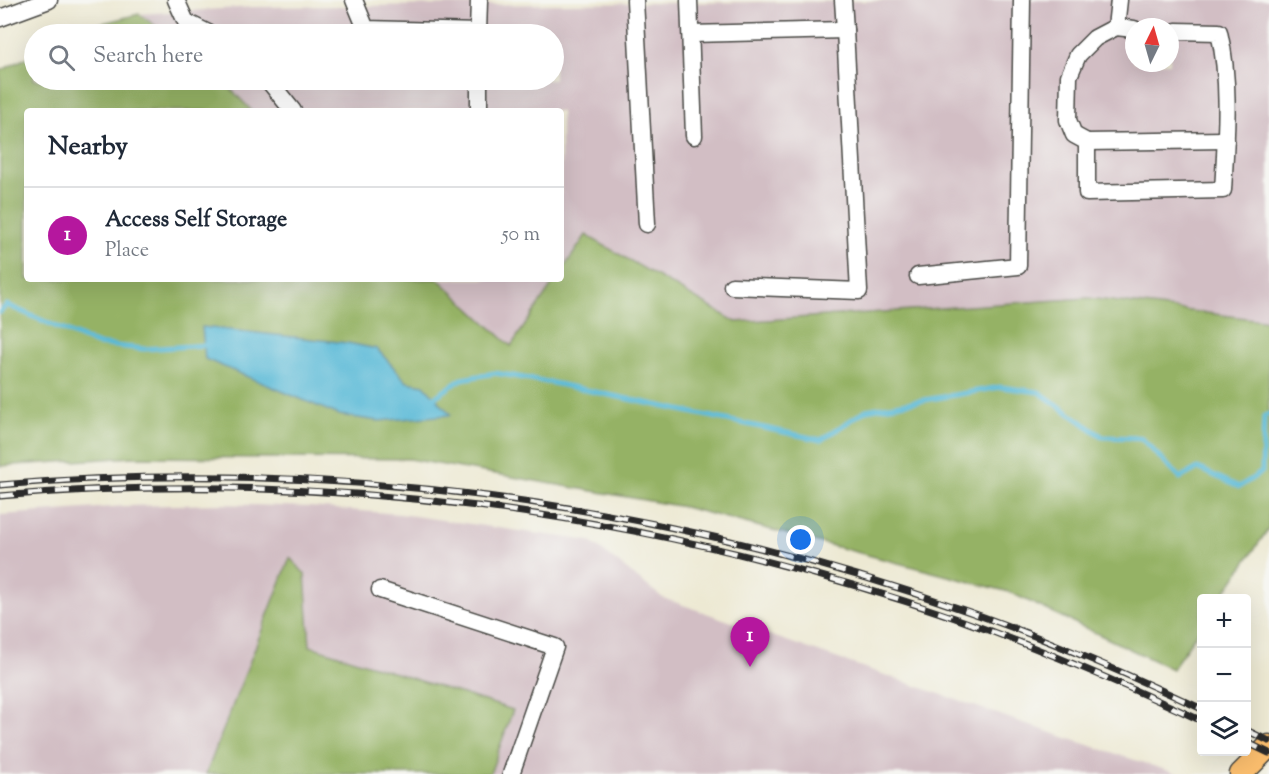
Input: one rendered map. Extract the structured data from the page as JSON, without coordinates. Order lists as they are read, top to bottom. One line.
{"north":"top","page":{"search":"Search here","heading":"Nearby","list":[{"mark":"1","name":"Access Self Storage","note":"Place","value":"50 m"}],"map_buttons":["+","−"],"pins":"1"}}
